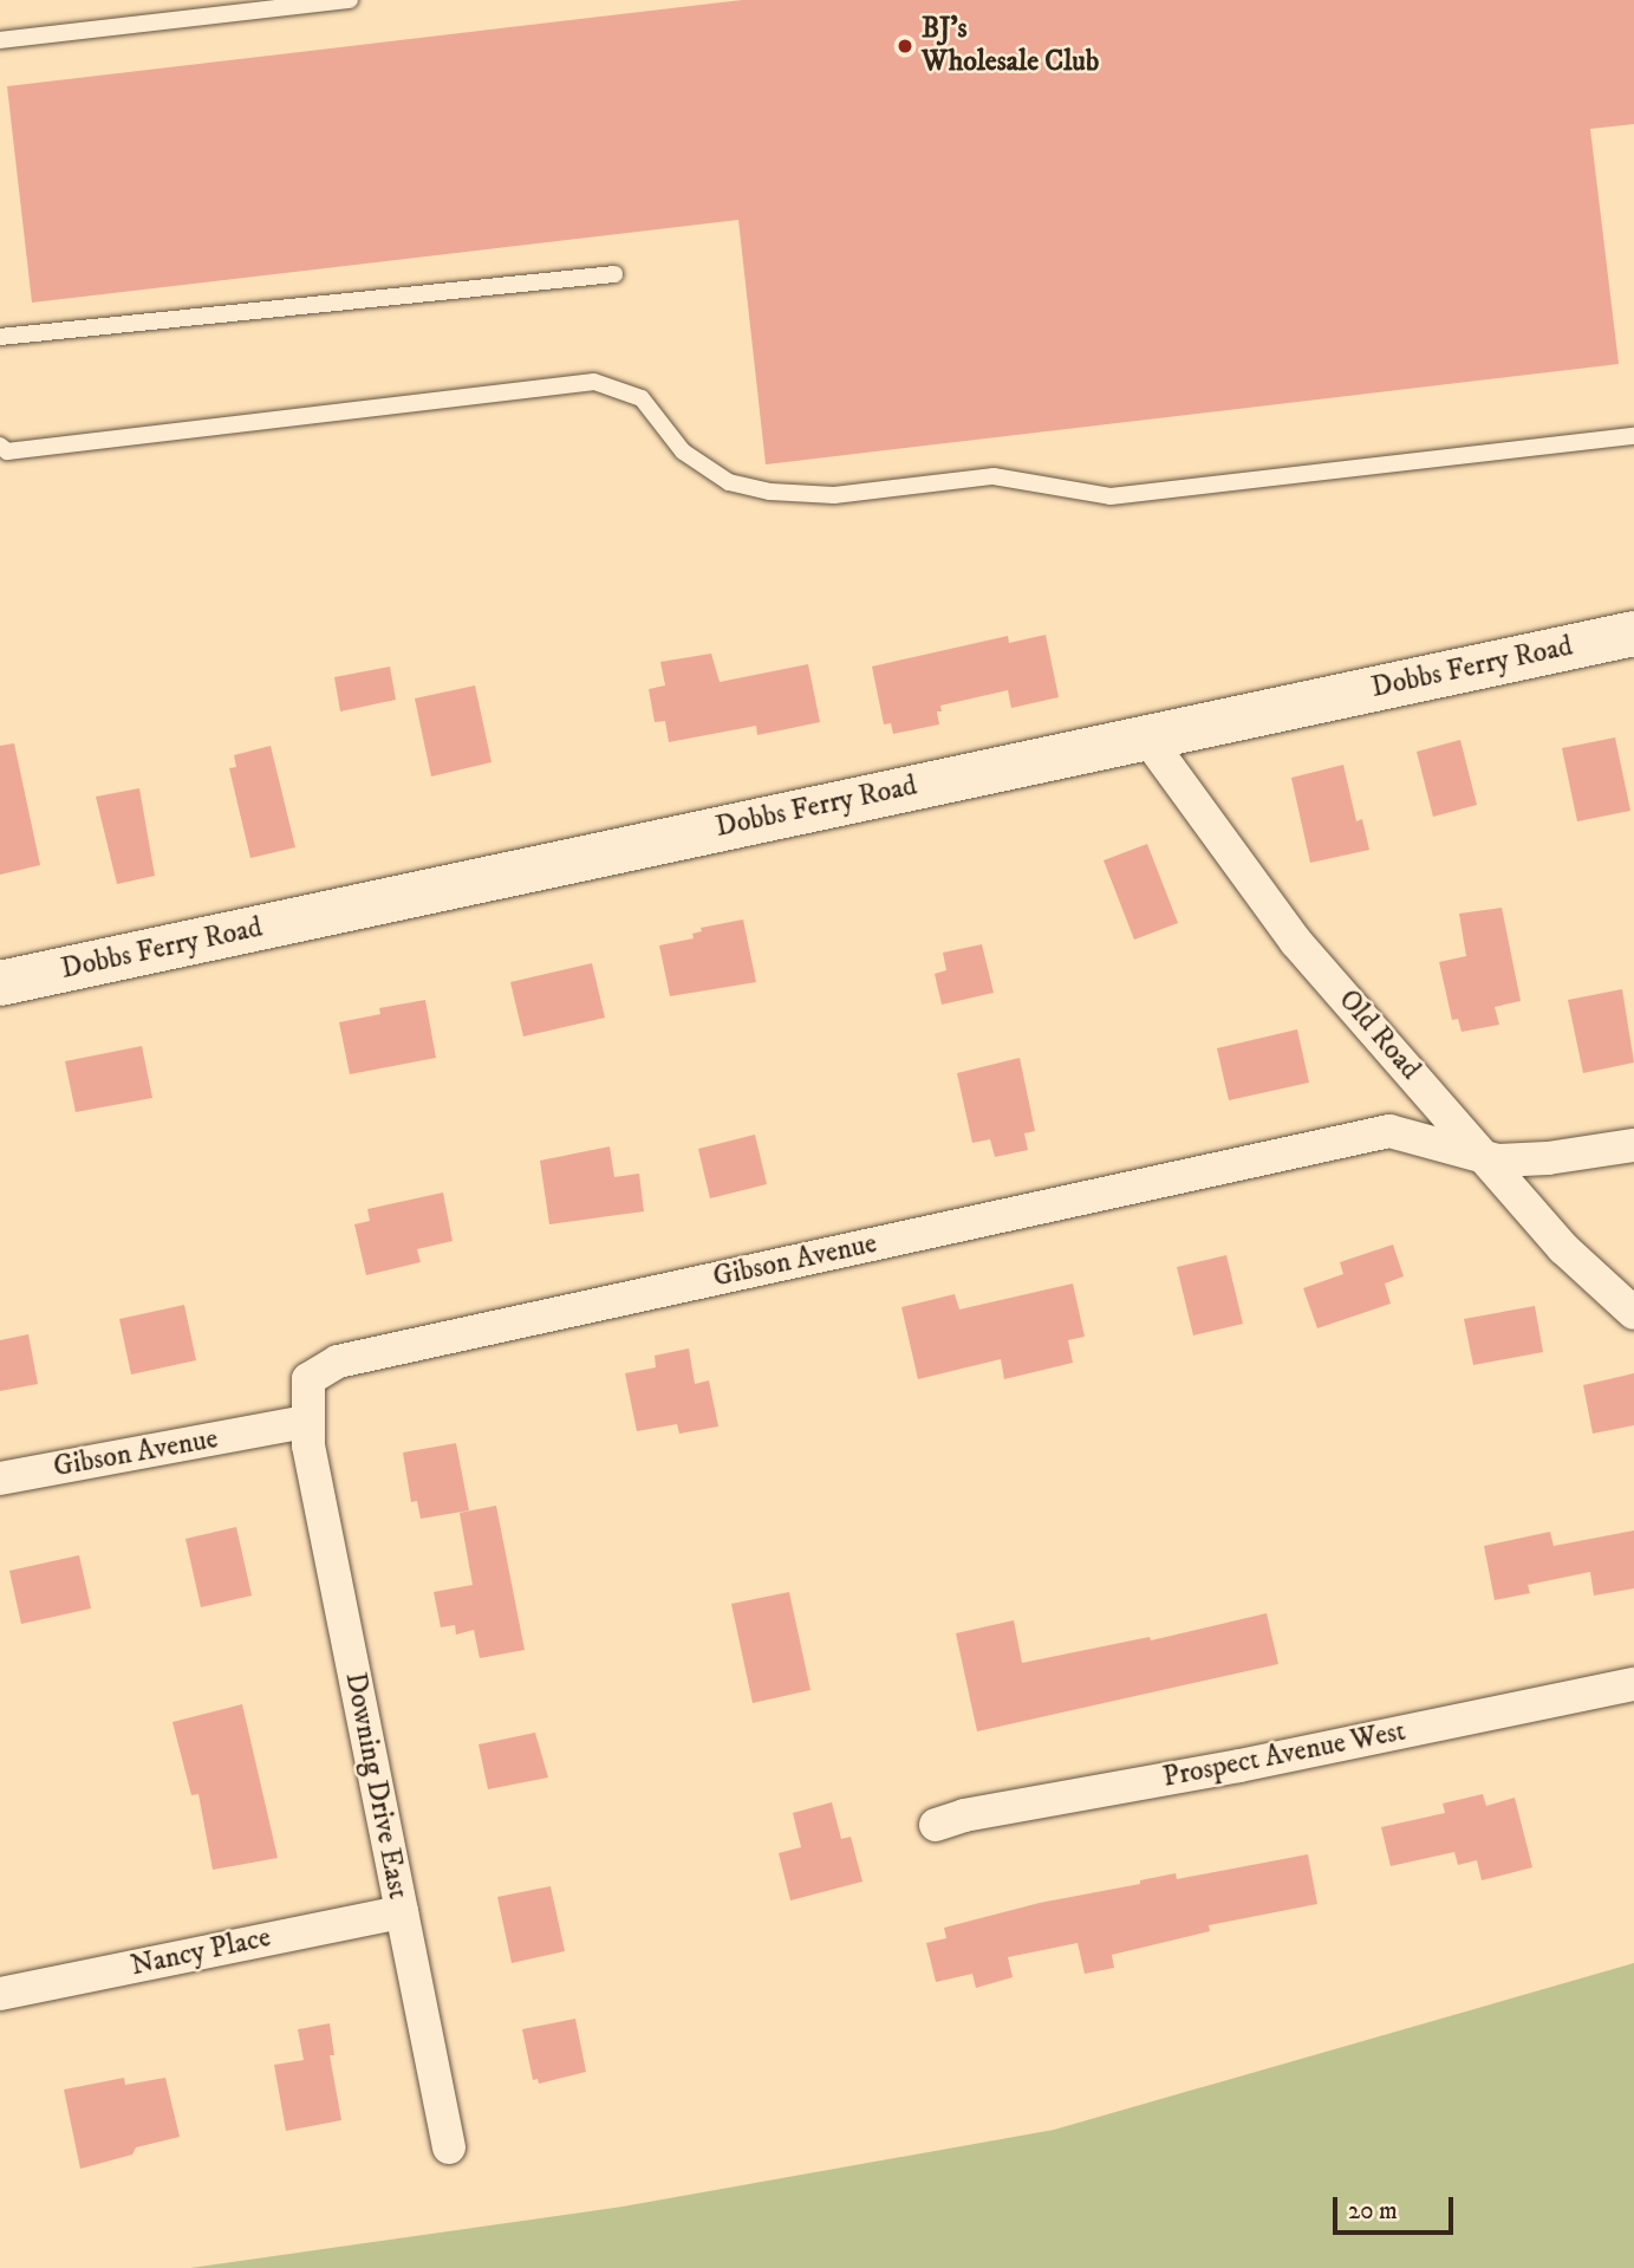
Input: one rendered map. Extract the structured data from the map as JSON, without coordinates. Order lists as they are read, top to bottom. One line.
{"streets":{"main road":["Dobbs Ferry Road"],"street":["Old Road","Gibson Avenue","Prospect Avenue West","Downing Drive East","Nancy Place"]},"crossings":[["Dobbs Ferry Road","Old Road"],["Old Road","Gibson Avenue"],["Gibson Avenue","Downing Drive East"],["Downing Drive East","Nancy Place"]],"places":["BJ's Wholesale Club"],"scale_bar":"20 m"}
